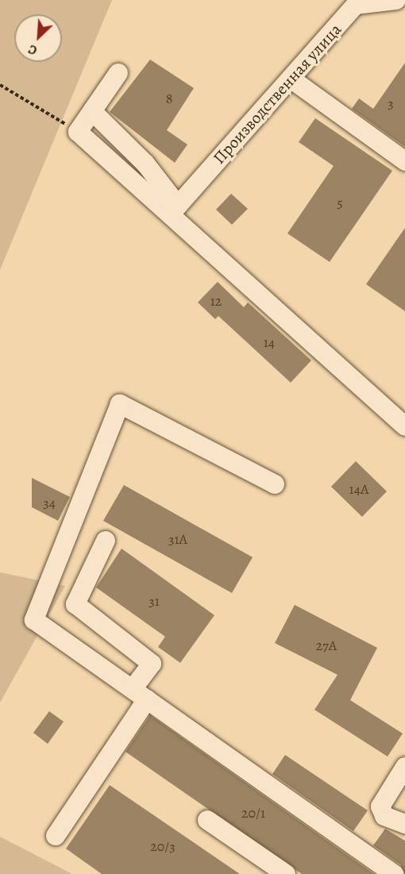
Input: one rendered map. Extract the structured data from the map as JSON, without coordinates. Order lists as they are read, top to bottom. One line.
{"streets":{"lane":["Производственная улица"]},"house_numbers":["8","3","5","12","14","14А","34","31А","31","27А","20/1","20/3"],"north":"bottom left"}
